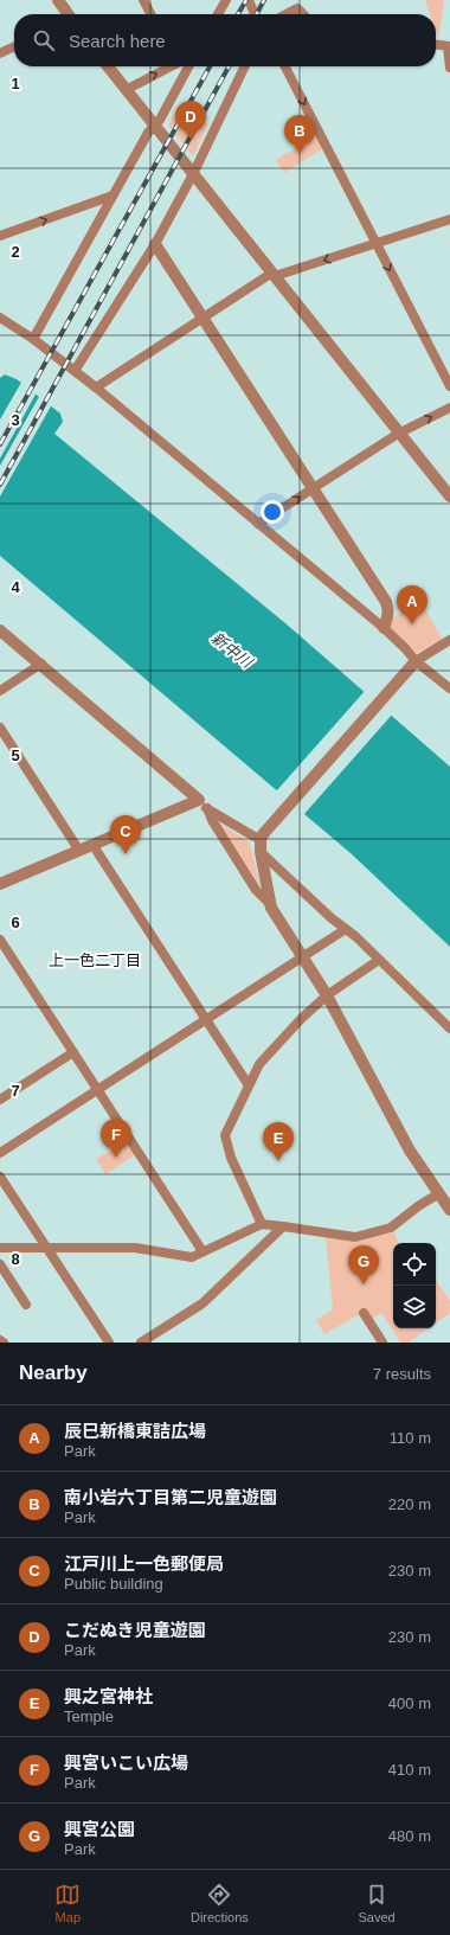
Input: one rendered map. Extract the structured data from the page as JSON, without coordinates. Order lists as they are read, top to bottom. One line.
{"districts":["上一色二丁目"],"water":["新中川"],"page":{"search":"Search here","pins":["D","B","A","C","F","E","G"],"heading":["Nearby","7 results"],"list":[{"mark":"A","name":"辰巳新橋東詰広場","note":"Park","value":"110 m"},{"mark":"B","name":"南小岩六丁目第二児童遊園","note":"Park","value":"220 m"},{"mark":"C","name":"江戸川上一色郵便局","note":"Public building","value":"230 m"},{"mark":"D","name":"こだぬき児童遊園","note":"Park","value":"230 m"},{"mark":"E","name":"興之宮神社","note":"Temple","value":"400 m"},{"mark":"F","name":"興宮いこい広場","note":"Park","value":"410 m"},{"mark":"G","name":"興宮公園","note":"Park","value":"480 m"}],"nav":["Map","Directions","Saved"]},"grid":{"rows":["1","2","3","4","5","6","7","8"]}}
